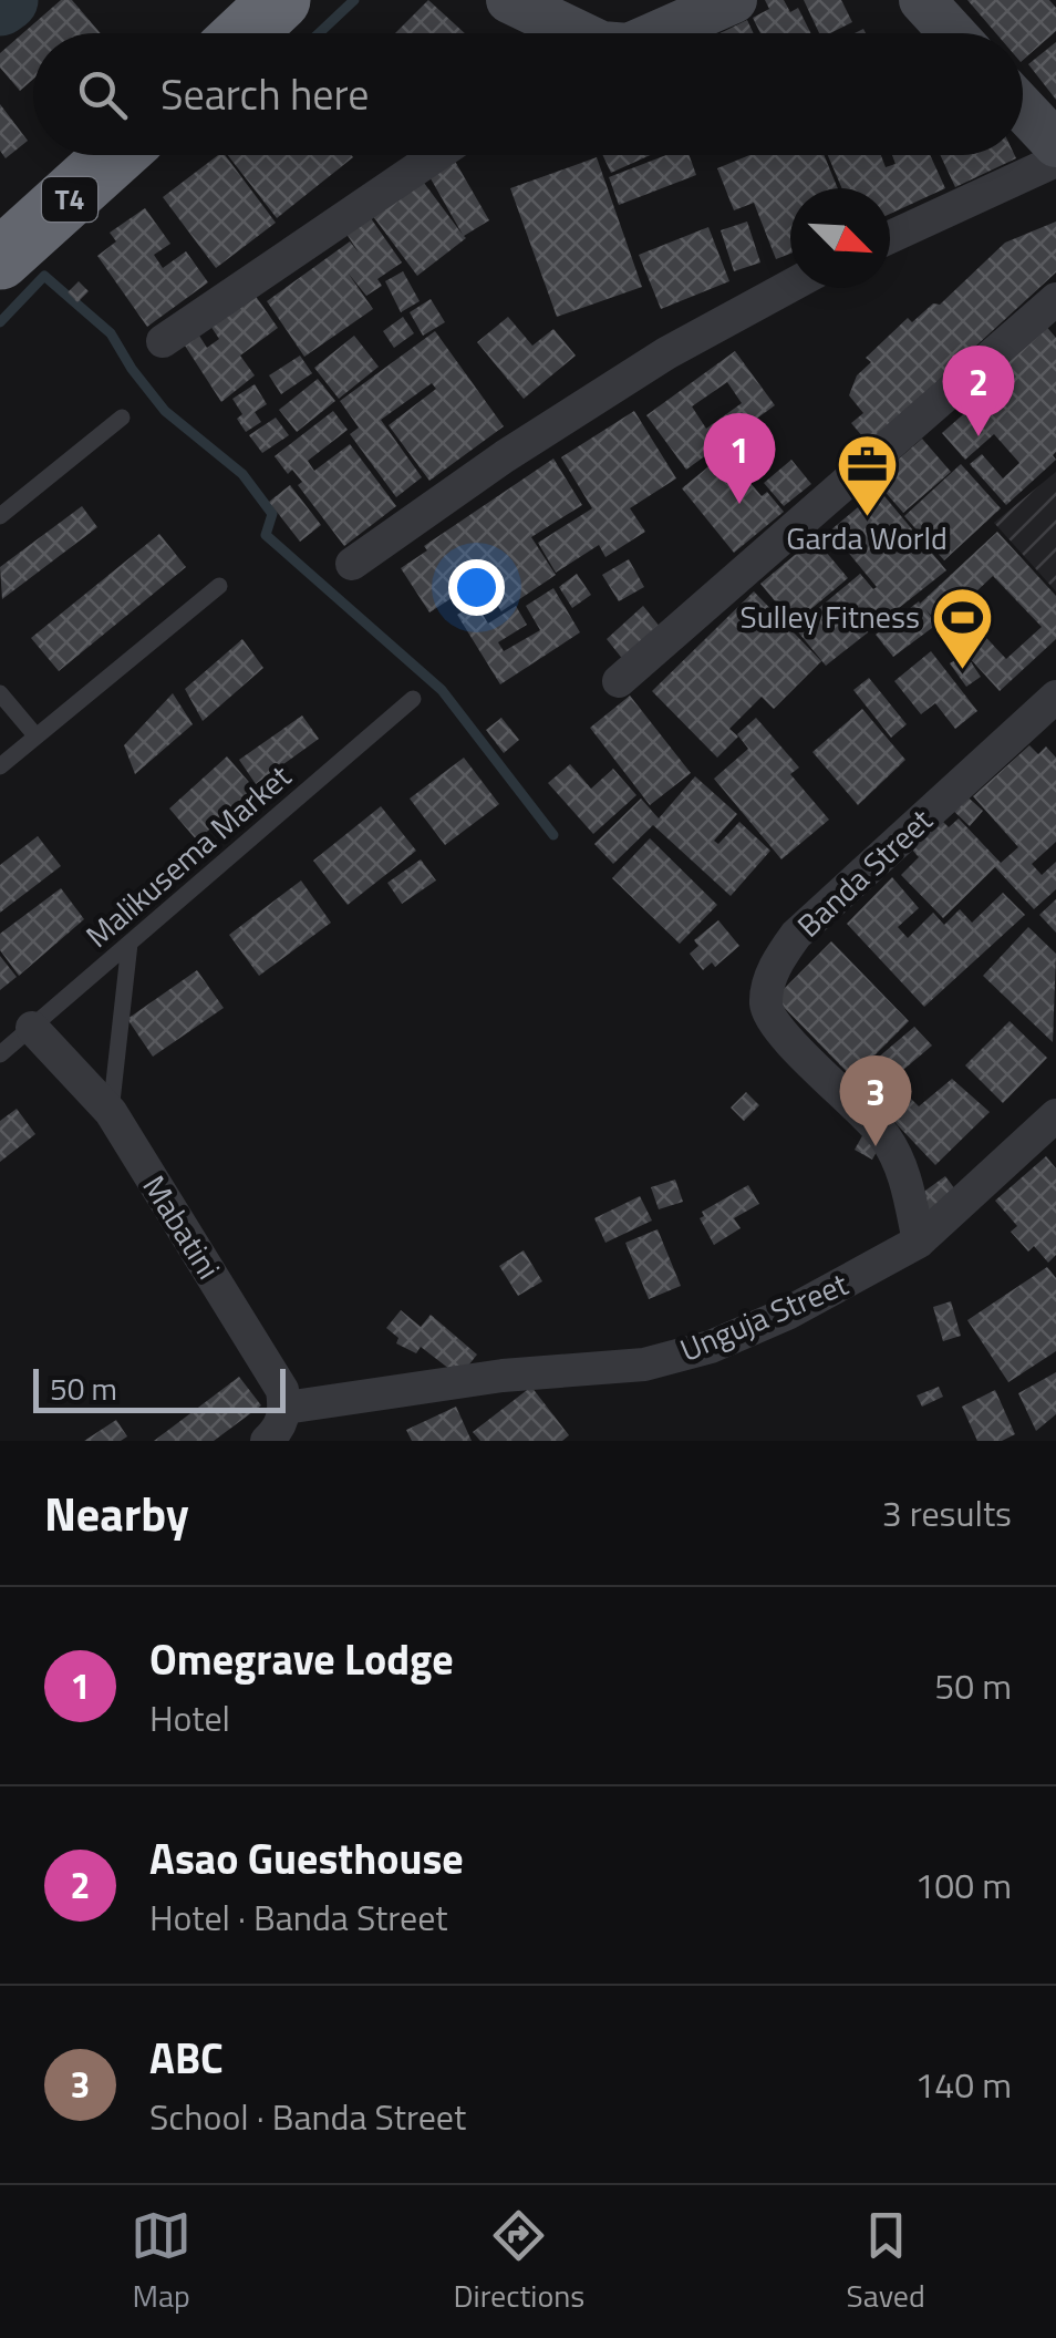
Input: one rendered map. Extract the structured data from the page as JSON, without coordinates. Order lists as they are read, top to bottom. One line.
{"streets":{"highway":["T4"],"street":["Banda Street","Mabatini","Unguja Street"],"lane":["Malikusema Market"]},"crossings":[["Malikusema Market","Mabatini"],["Banda Street","Unguja Street"],["Mabatini","Unguja Street"]],"places":{"office":["Garda World"],"sports":["Sulley Fitness"]},"scale_bar":"50 m","north":"bottom right","page":{"search":"Search here","pins":["2","1","3"],"scale":"50 m","heading":["Nearby","3 results"],"list":[{"mark":"1","name":"Omegrave Lodge","note":"Hotel","value":"50 m"},{"mark":"2","name":"Asao Guesthouse","note":"Hotel · Banda Street","value":"100 m"},{"mark":"3","name":"ABC","note":"School · Banda Street","value":"140 m"}],"nav":["Map","Directions","Saved"]}}
